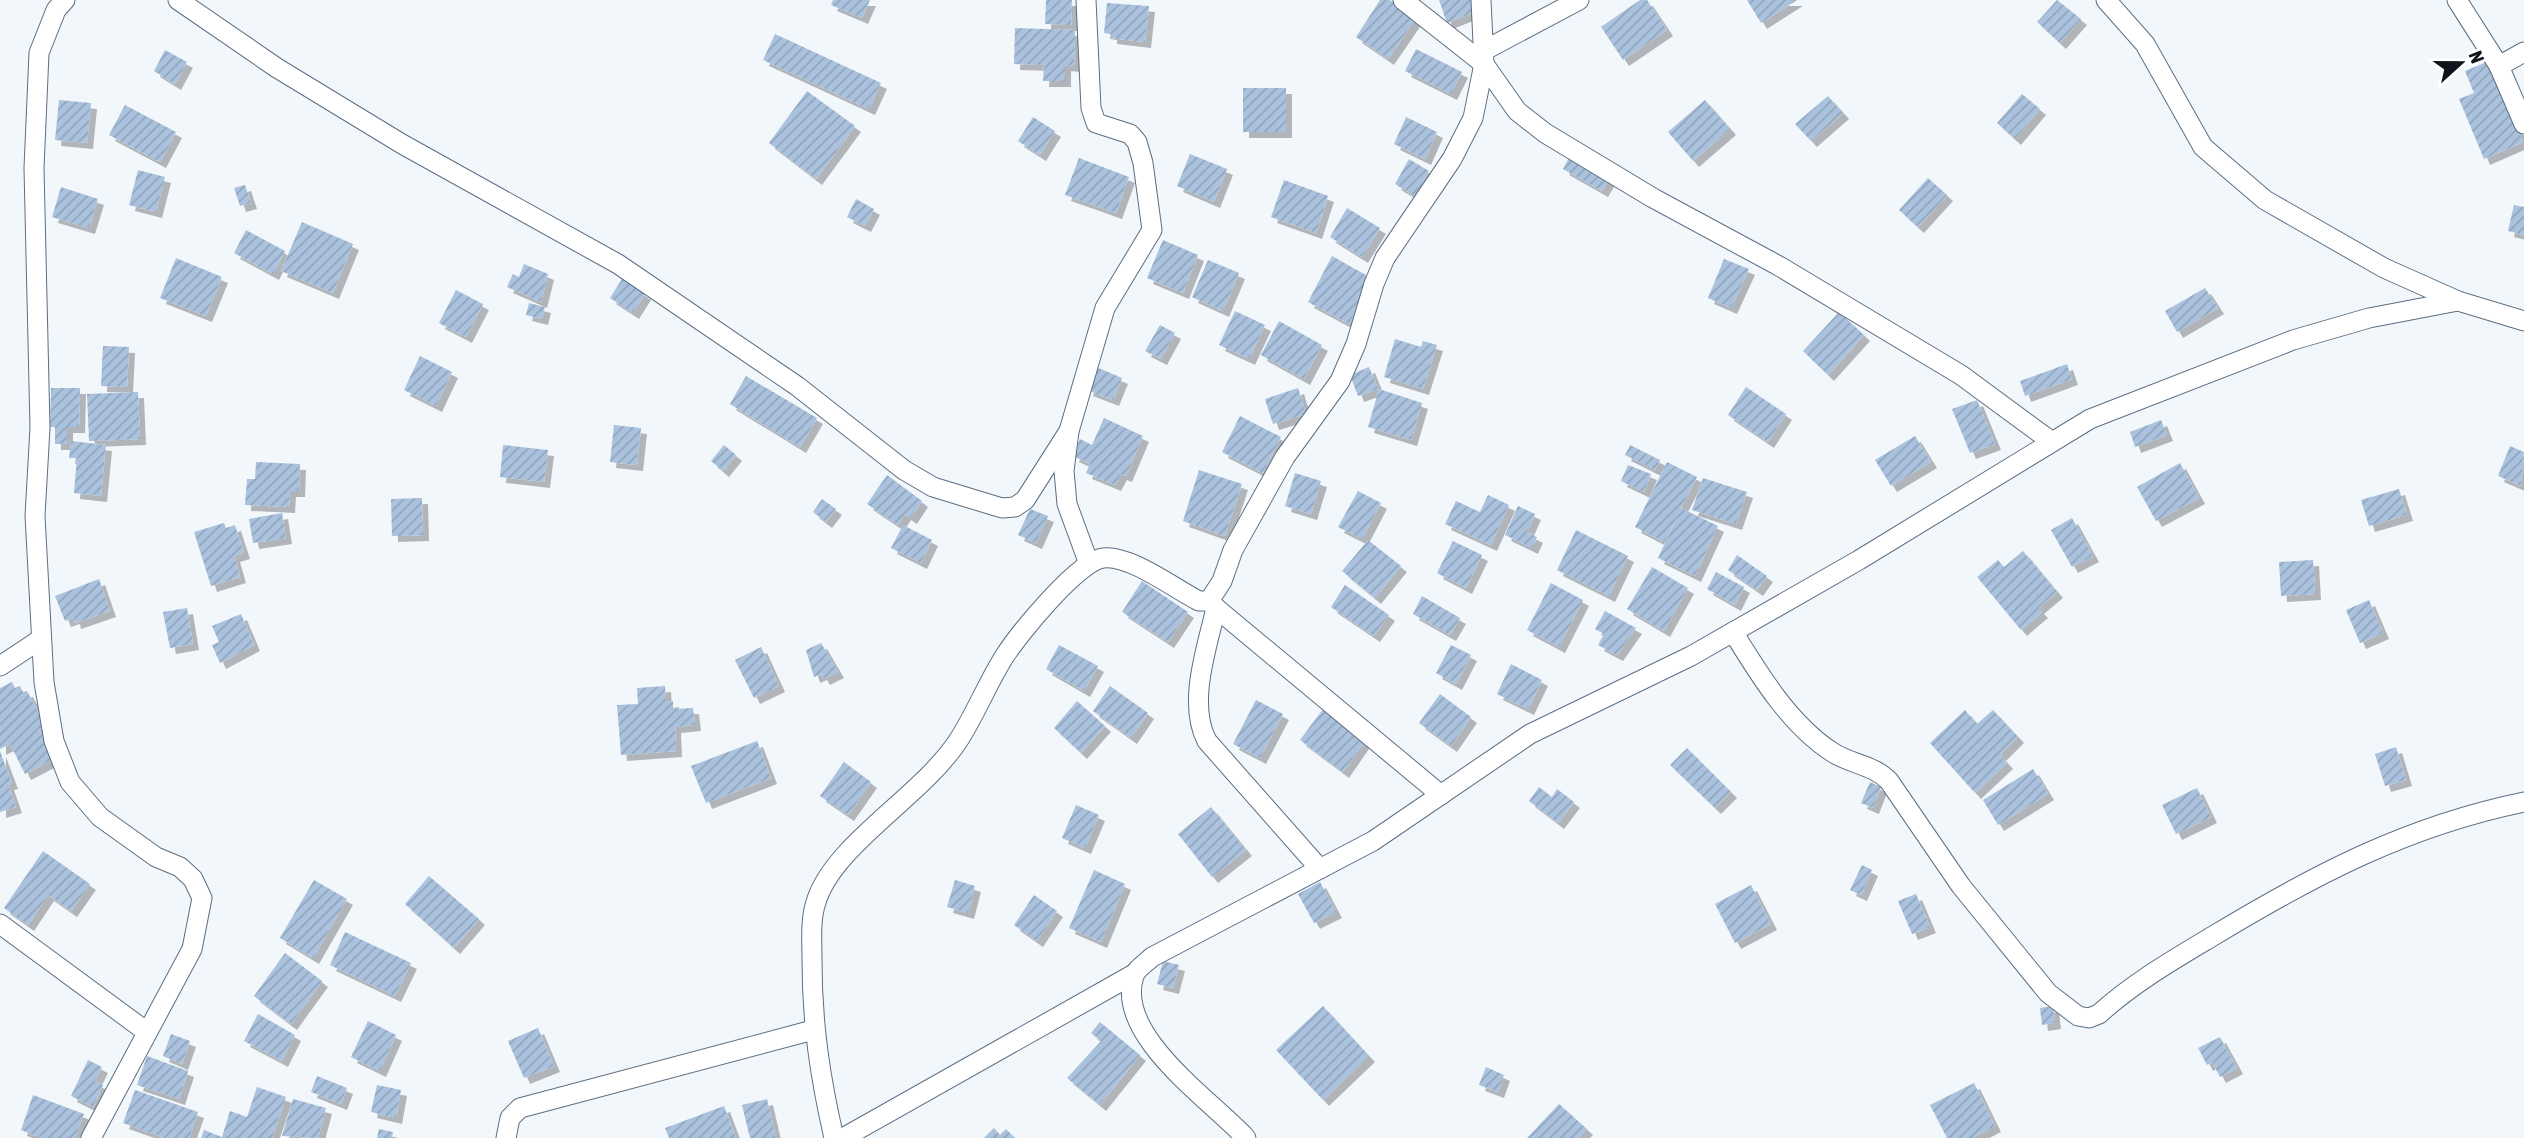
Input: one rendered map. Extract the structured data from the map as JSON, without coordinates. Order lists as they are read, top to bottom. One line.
{"north":"right"}
